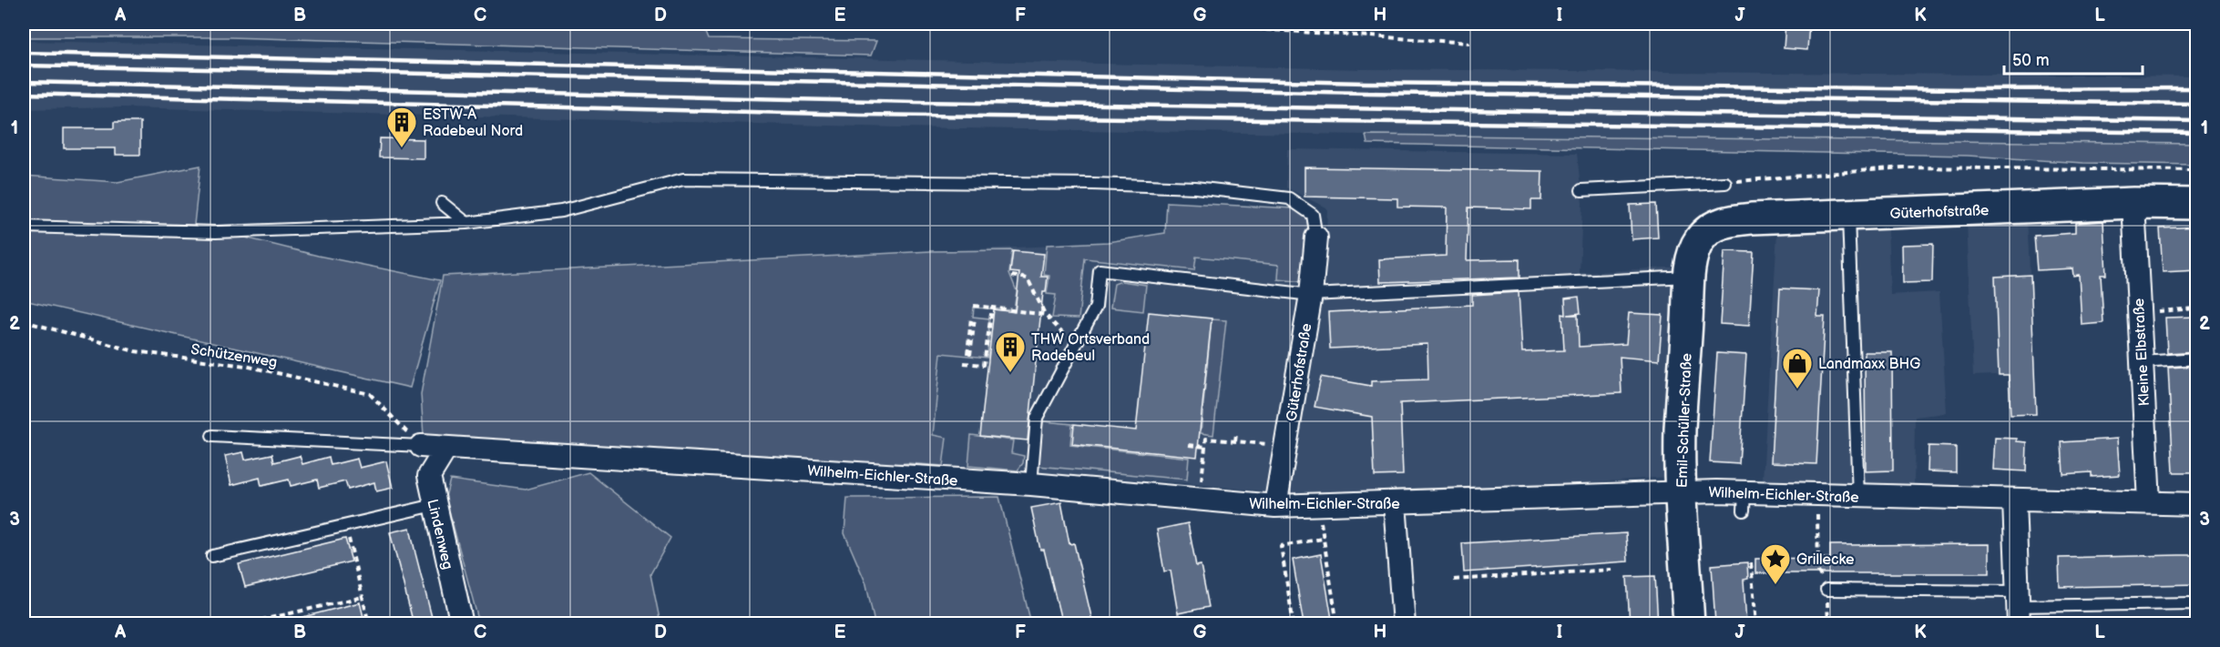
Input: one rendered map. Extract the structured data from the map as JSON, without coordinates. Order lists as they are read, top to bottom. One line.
{"streets":{"street":["Güterhofstraße","Kleine Elbstraße","Emil-Schüller-Straße","Wilhelm-Eichler-Straße","Lindenweg"],"path":["Schützenweg"]},"crossings":[["Güterhofstraße","Kleine Elbstraße"],["Güterhofstraße","Emil-Schüller-Straße"],["Güterhofstraße","Wilhelm-Eichler-Straße"],["Kleine Elbstraße","Wilhelm-Eichler-Straße"],["Schützenweg","Wilhelm-Eichler-Straße"],["Emil-Schüller-Straße","Wilhelm-Eichler-Straße"],["Wilhelm-Eichler-Straße","Lindenweg"]],"places":{"building":["ESTW-A Radebeul Nord","THW Ortsverband Radebeul"],"shop":["Landmaxx BHG"],"place":["Grillecke"]},"scale_bar":"50 m","grid":{"columns":["A","B","C","D","E","F","G","H","I","J","K","L"],"rows":["1","2","3"]}}
